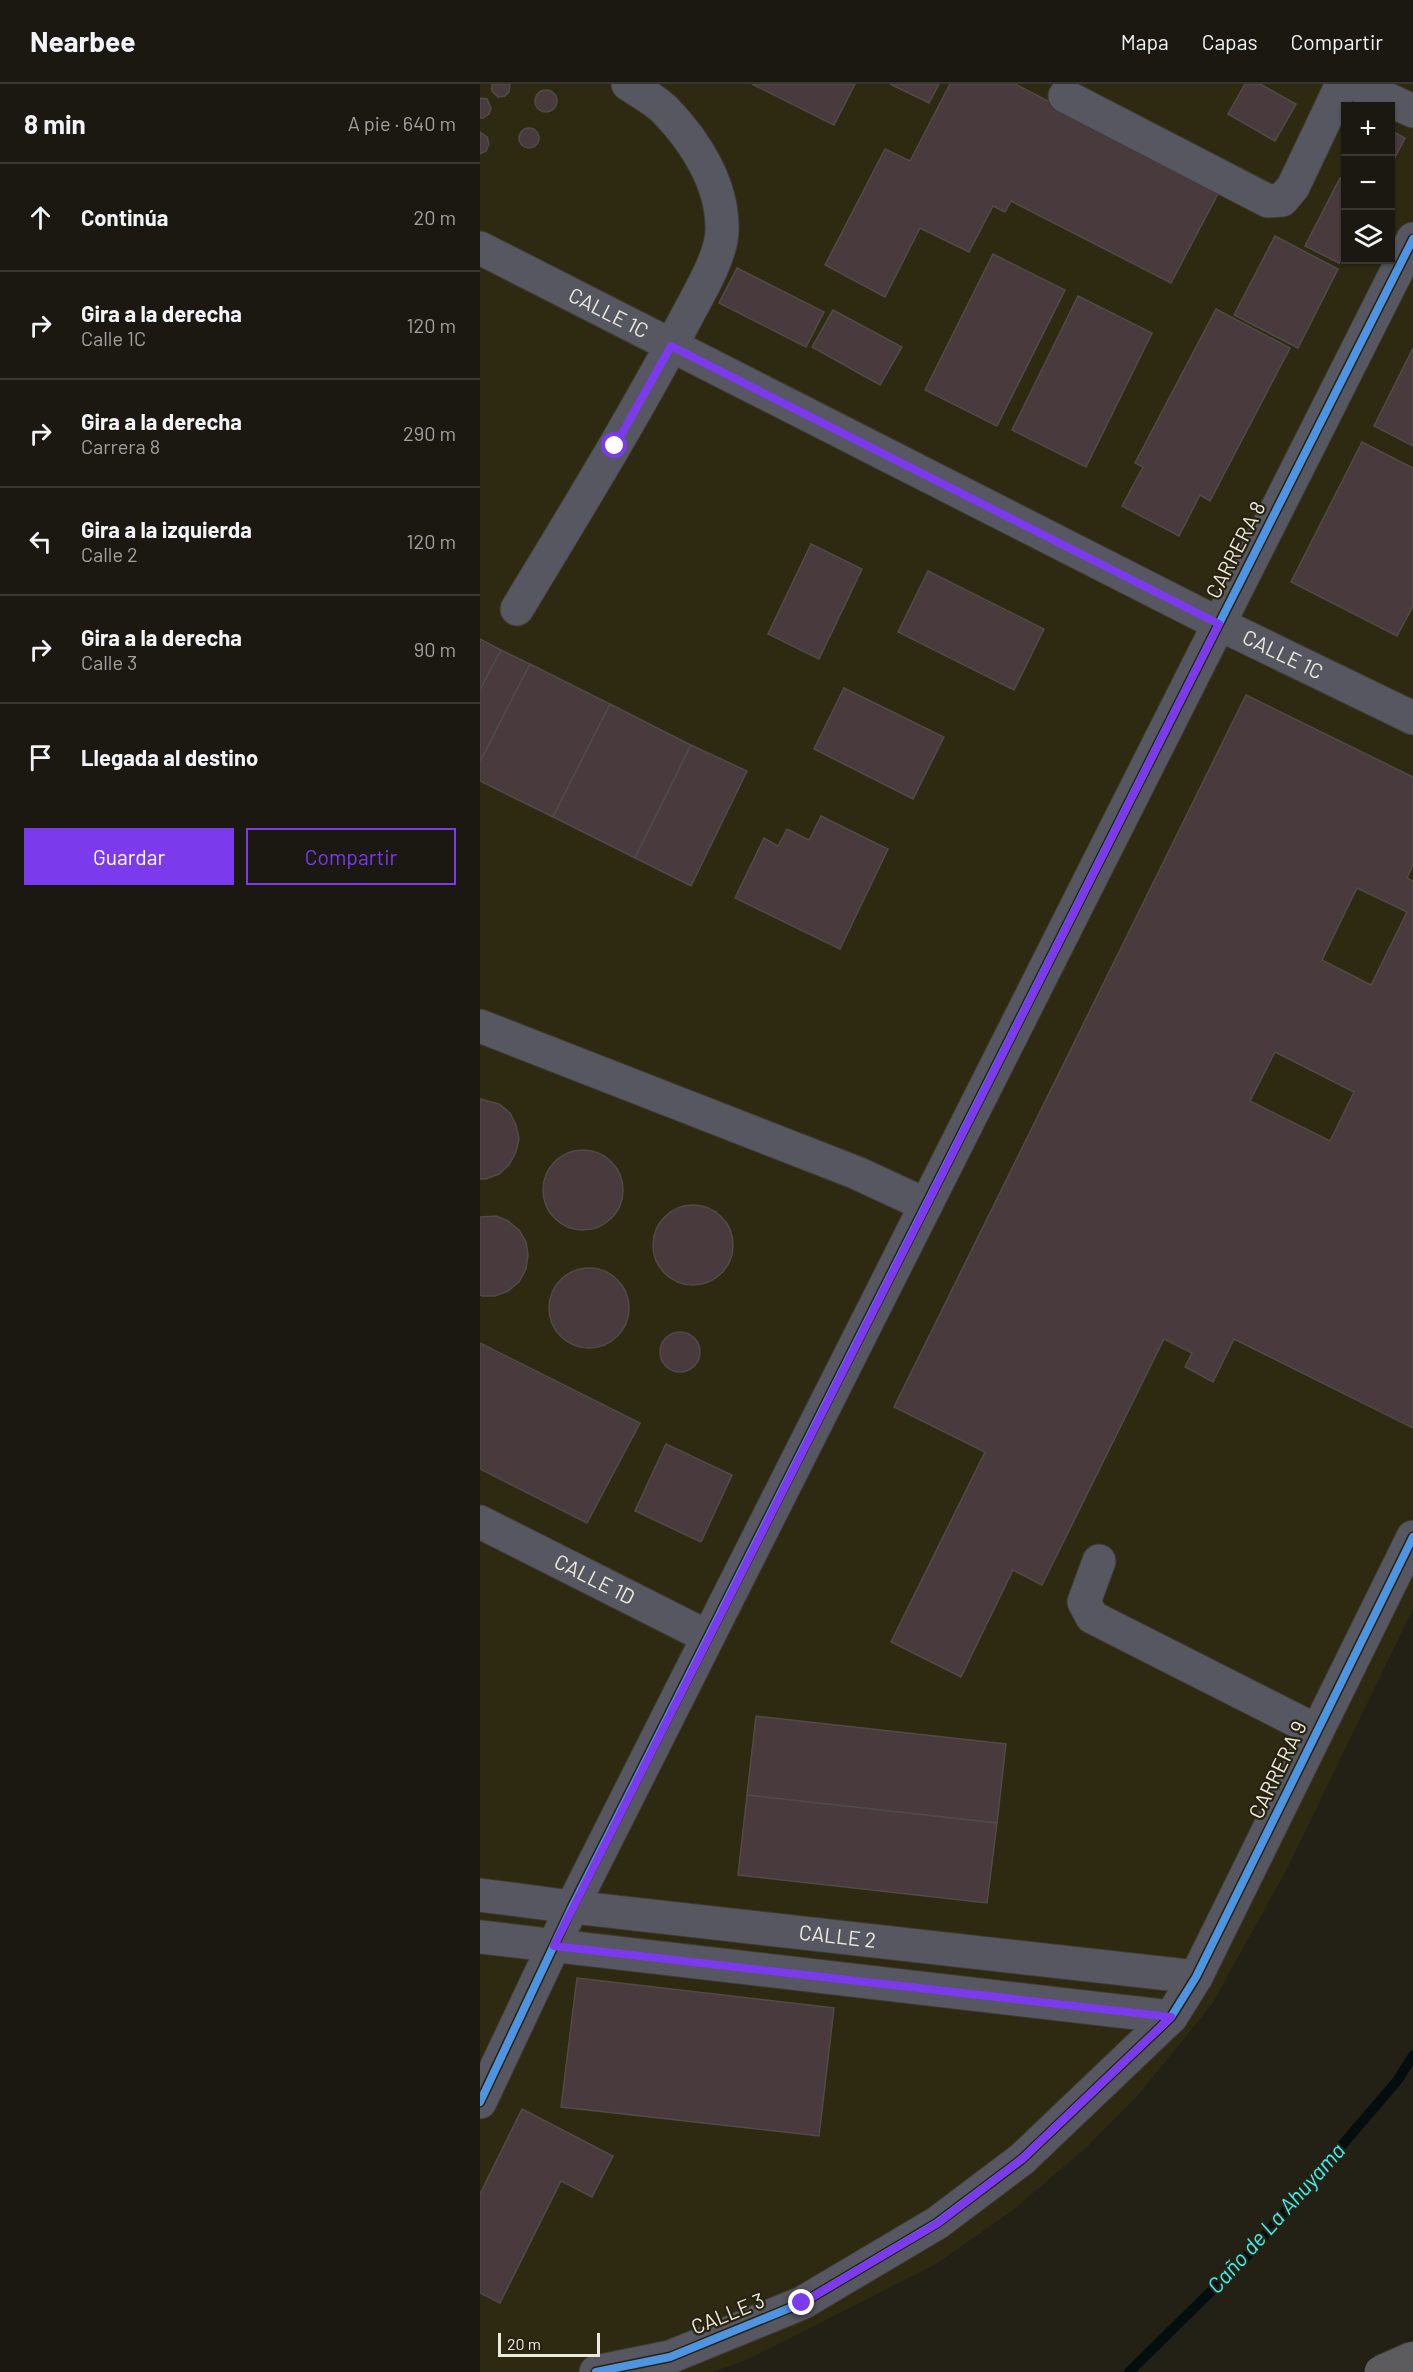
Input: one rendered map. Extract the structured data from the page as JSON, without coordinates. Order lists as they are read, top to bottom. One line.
{"streets":{"street":["CALLE 1C","CARRERA 8","CALLE 1D","CARRERA 9","CALLE 2","CALLE 3"]},"crossings":[["CALLE 1C","CARRERA 8"],["CARRERA 8","CALLE 1D"],["CARRERA 8","CALLE 2"],["CARRERA 9","CALLE 2"],["CARRERA 9","CALLE 3"],["CALLE 2","CALLE 3"]],"water":["Caño de La Ahuyama"],"scale_bar":"20 m","page":{"header":"Nearbee","nav":["Mapa","Capas","Compartir"],"heading":["8 min","A pie · 640 m"],"map_buttons":["+","−"],"list":[["Continúa","20 m"],["Gira a la derecha","Calle 1C","120 m"],["Gira a la derecha","Carrera 8","290 m"],["Gira a la izquierda","Calle 2","120 m"],["Gira a la derecha","Calle 3","90 m"],"Llegada al destino"],"buttons":["Guardar","Compartir"],"scale":"20 m"}}
